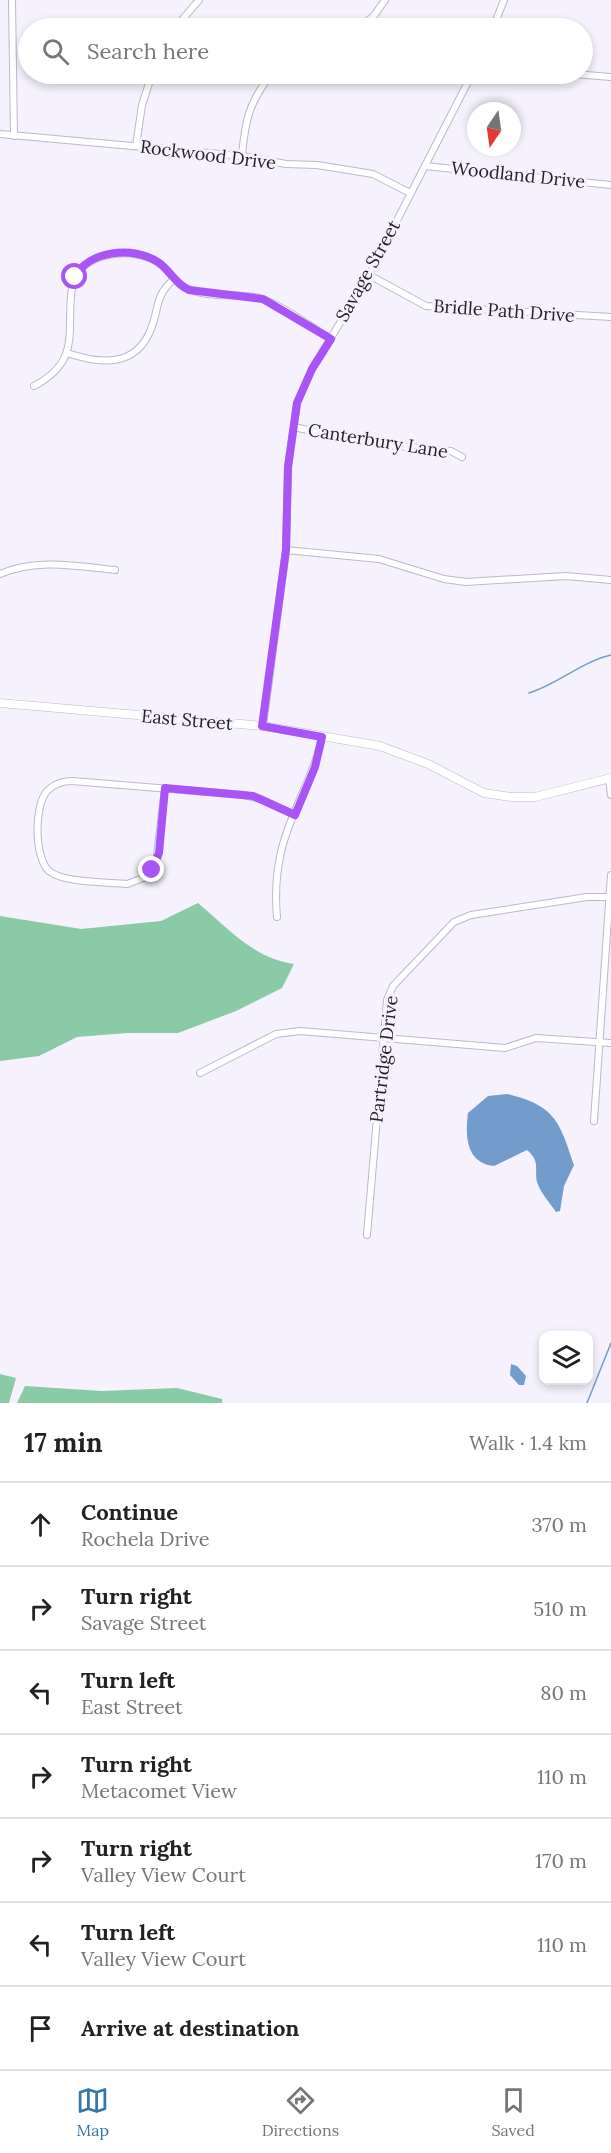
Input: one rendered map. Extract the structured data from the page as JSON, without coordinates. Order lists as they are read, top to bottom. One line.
{"streets":{"street":["Rockwood Drive","Woodland Drive","Savage Street","Bridle Path Drive","Canterbury Lane","East Street","Partridge Drive"]},"crossings":[["Rockwood Drive","Savage Street"],["Woodland Drive","Savage Street"],["Savage Street","Bridle Path Drive"],["Savage Street","Canterbury Lane"],["Savage Street","East Street"]],"north":"bottom","page":{"search":"Search here","heading":["17 min","Walk · 1.4 km"],"list":[["Continue","Rochela Drive","370 m"],["Turn right","Savage Street","510 m"],["Turn left","East Street","80 m"],["Turn right","Metacomet View","110 m"],["Turn right","Valley View Court","170 m"],["Turn left","Valley View Court","110 m"],"Arrive at destination"],"nav":["Map","Directions","Saved"]}}
